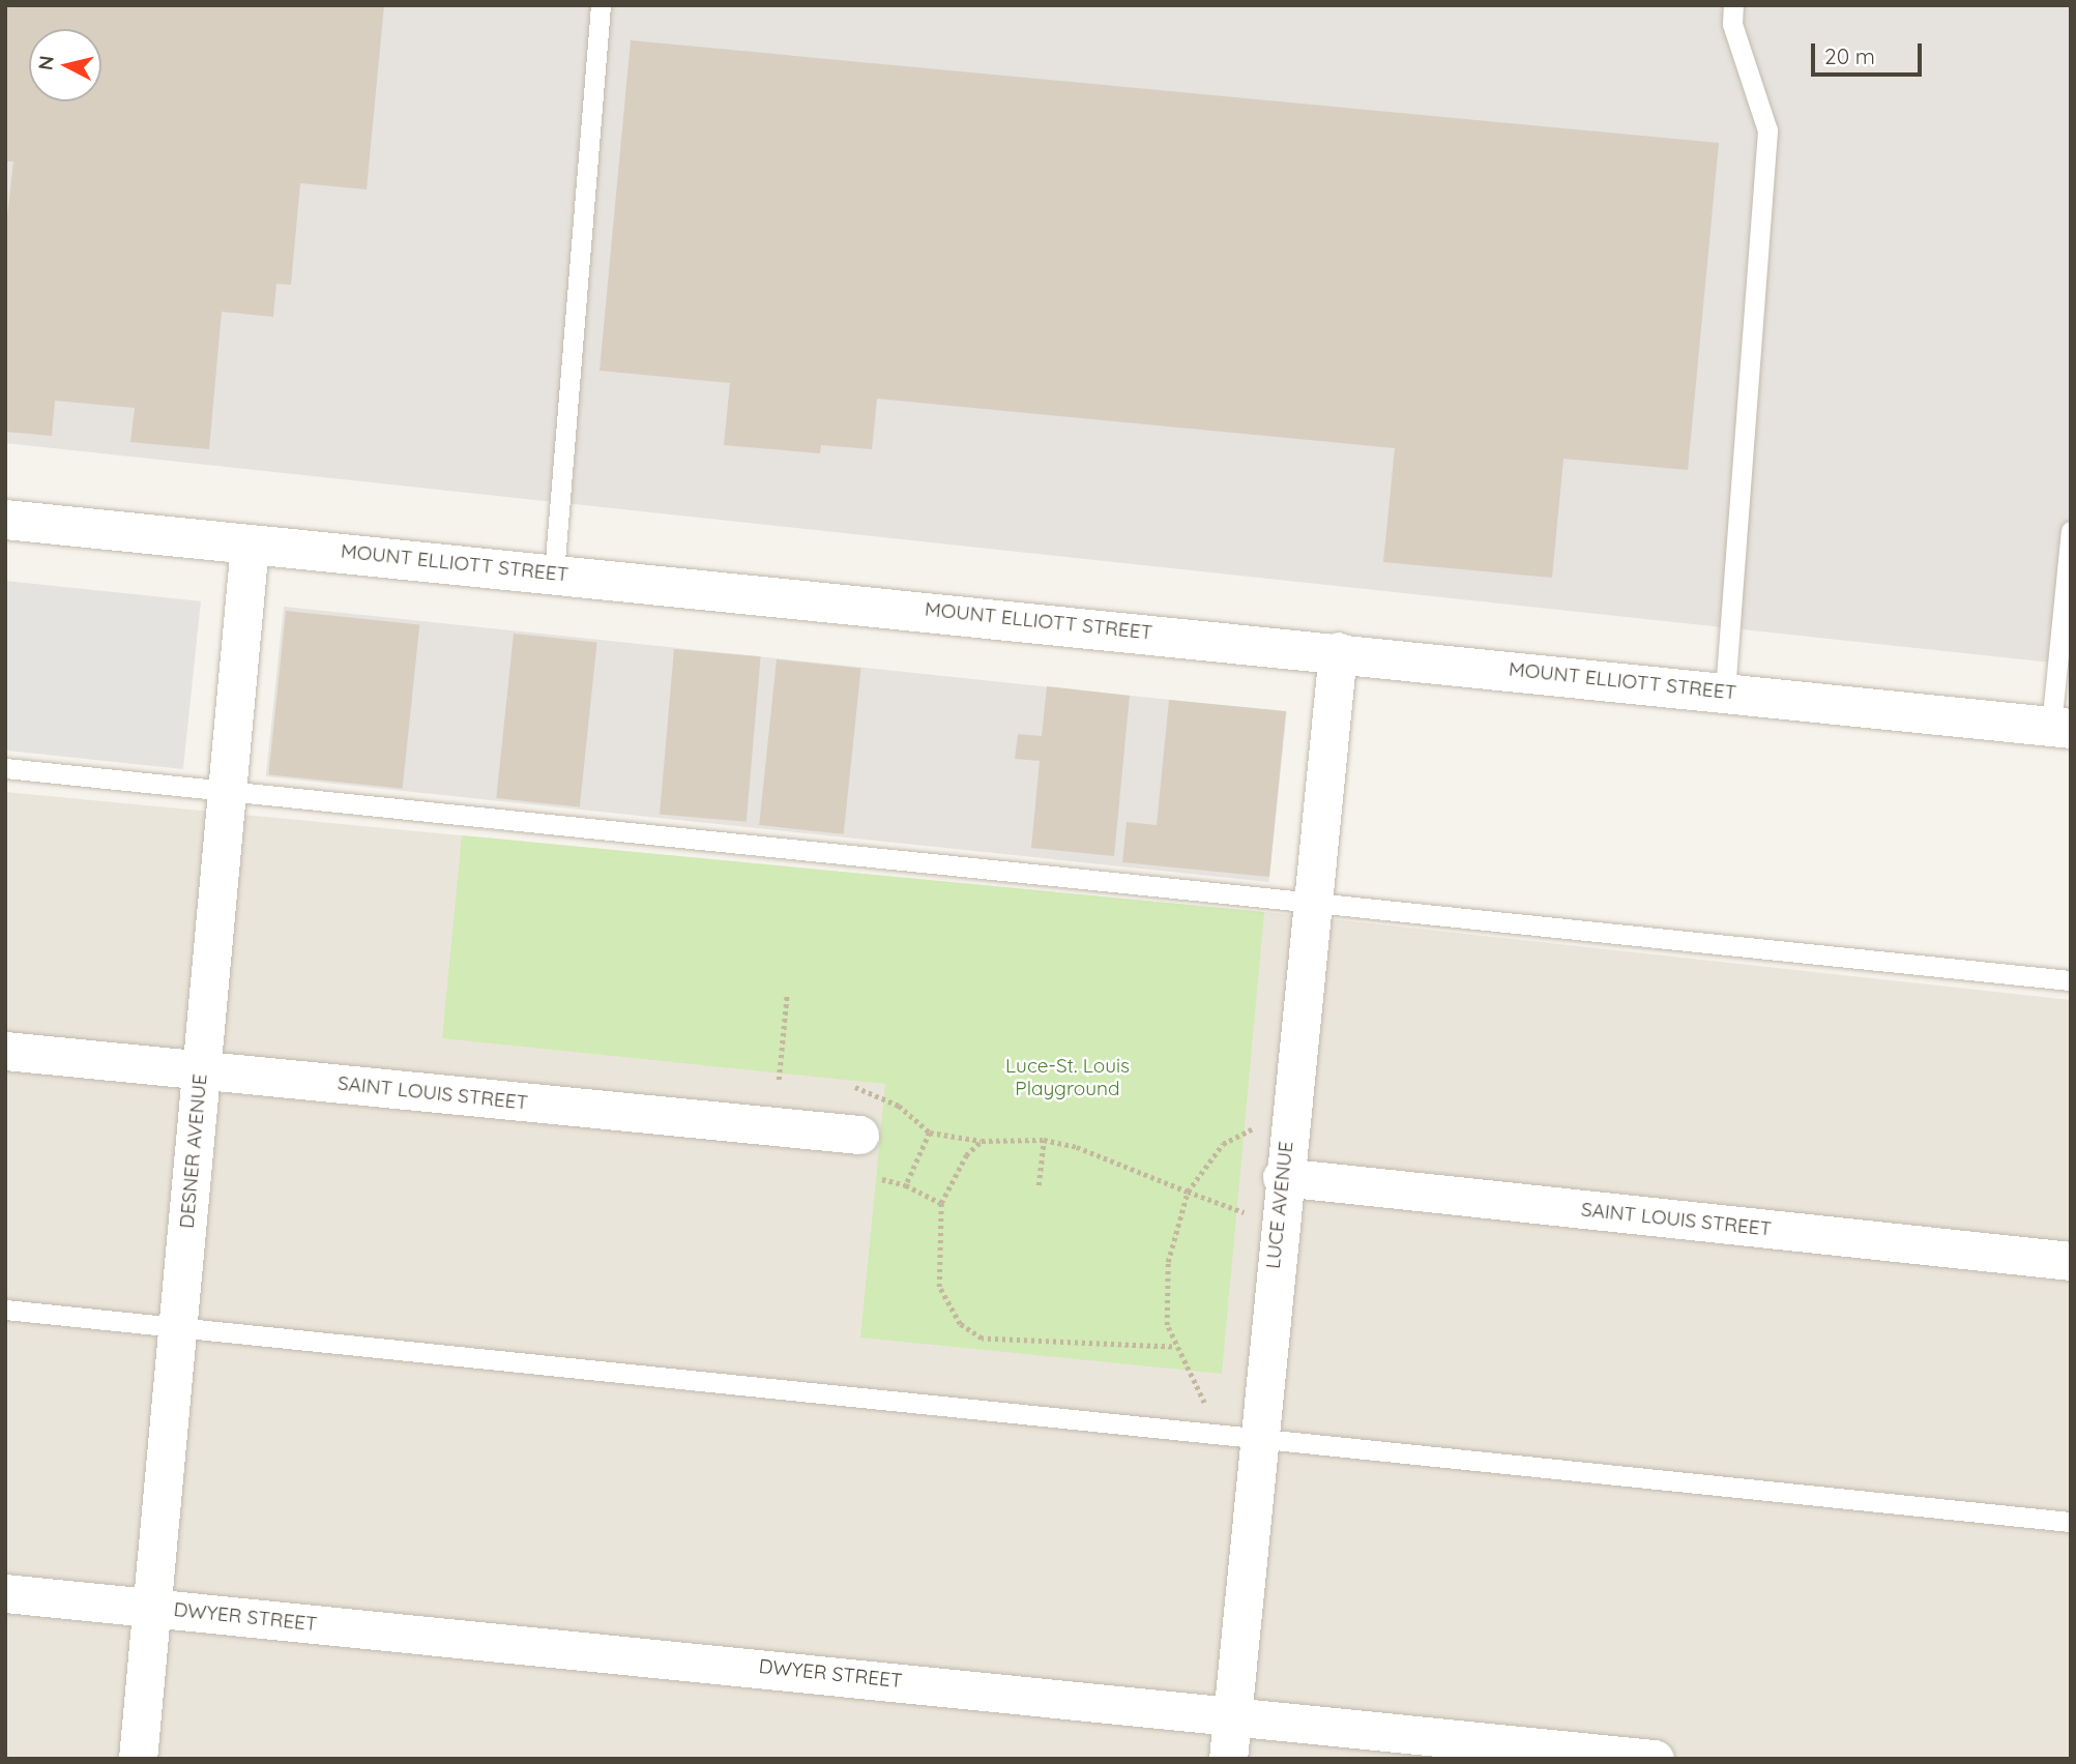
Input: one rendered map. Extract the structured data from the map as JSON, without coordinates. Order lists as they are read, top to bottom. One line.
{"streets":{"street":["MOUNT ELLIOTT STREET","SAINT LOUIS STREET","DESNER AVENUE","LUCE AVENUE","DWYER STREET"]},"crossings":[["MOUNT ELLIOTT STREET","DESNER AVENUE"],["MOUNT ELLIOTT STREET","LUCE AVENUE"],["SAINT LOUIS STREET","DESNER AVENUE"],["SAINT LOUIS STREET","LUCE AVENUE"],["DESNER AVENUE","DWYER STREET"],["LUCE AVENUE","DWYER STREET"]],"parks":["Luce-St. Louis Playground"],"scale_bar":"20 m","north":"left"}
